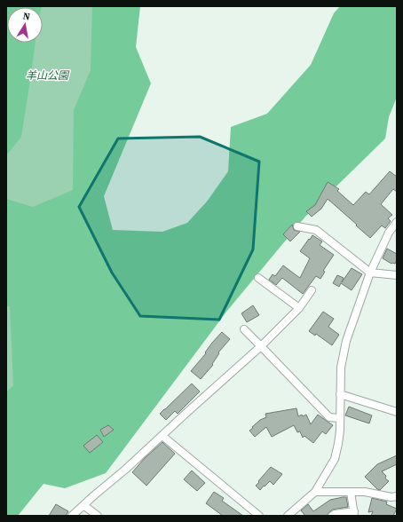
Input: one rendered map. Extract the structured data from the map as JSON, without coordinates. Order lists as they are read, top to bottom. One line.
{"parks":["羊山公園"],"north":"top"}
